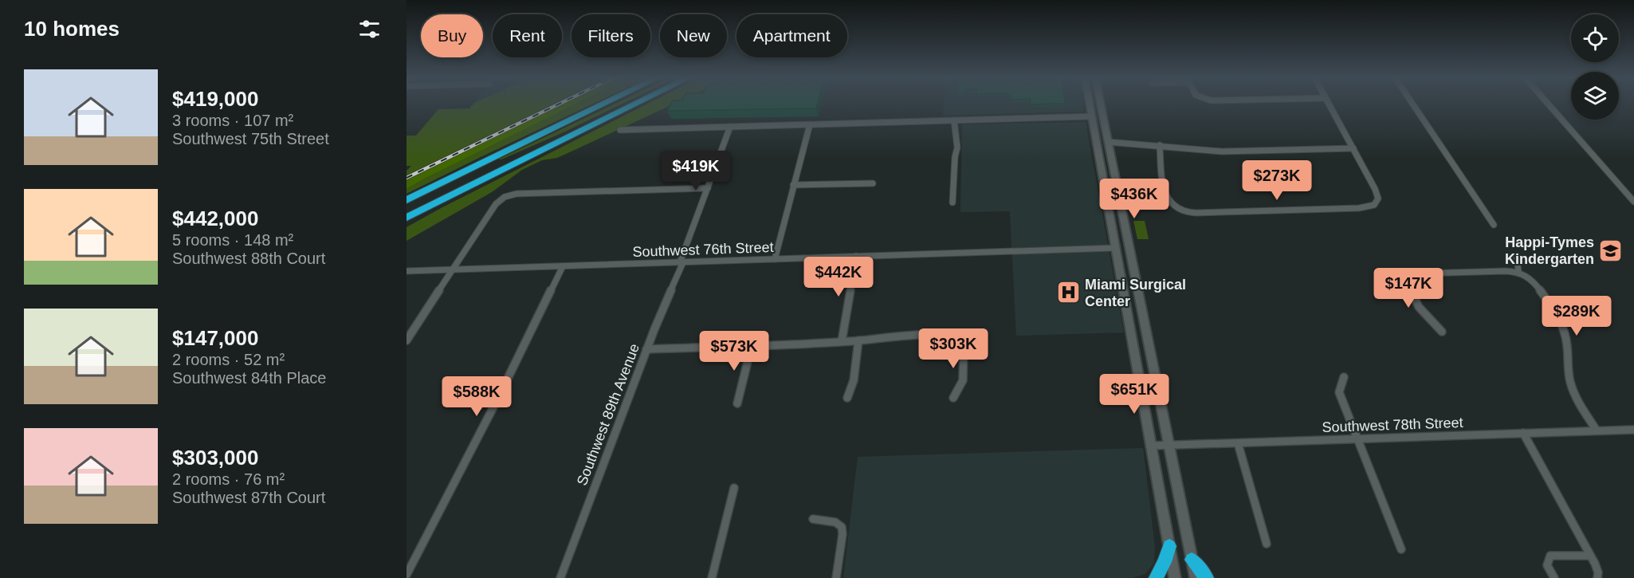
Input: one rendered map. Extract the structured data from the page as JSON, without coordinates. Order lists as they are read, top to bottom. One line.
{"streets":{"street":["Southwest 76th Street","Southwest 89th Avenue","Southwest 78th Street"]},"crossings":[["Southwest 76th Street","Southwest 89th Avenue"]],"places":{"school or university":["Happi-Tymes Kindergarten"],"hospital":["Miami Surgical Center"]},"page":{"heading":"10 homes","chip":["Buy","Rent","Filters","New","Apartment"],"list":[{"name":"$419,000","note":"3 rooms · 107 m² · Southwest 75th Street"},{"name":"$442,000","note":"5 rooms · 148 m² · Southwest 88th Court"},{"name":"$147,000","note":"2 rooms · 52 m² · Southwest 84th Place"},{"name":"$303,000","note":"2 rooms · 76 m² · Southwest 87th Court"}],"price":["$419K","$273K","$436K","$442K","$147K","$289K","$303K","$573K","$651K","$588K"]}}
